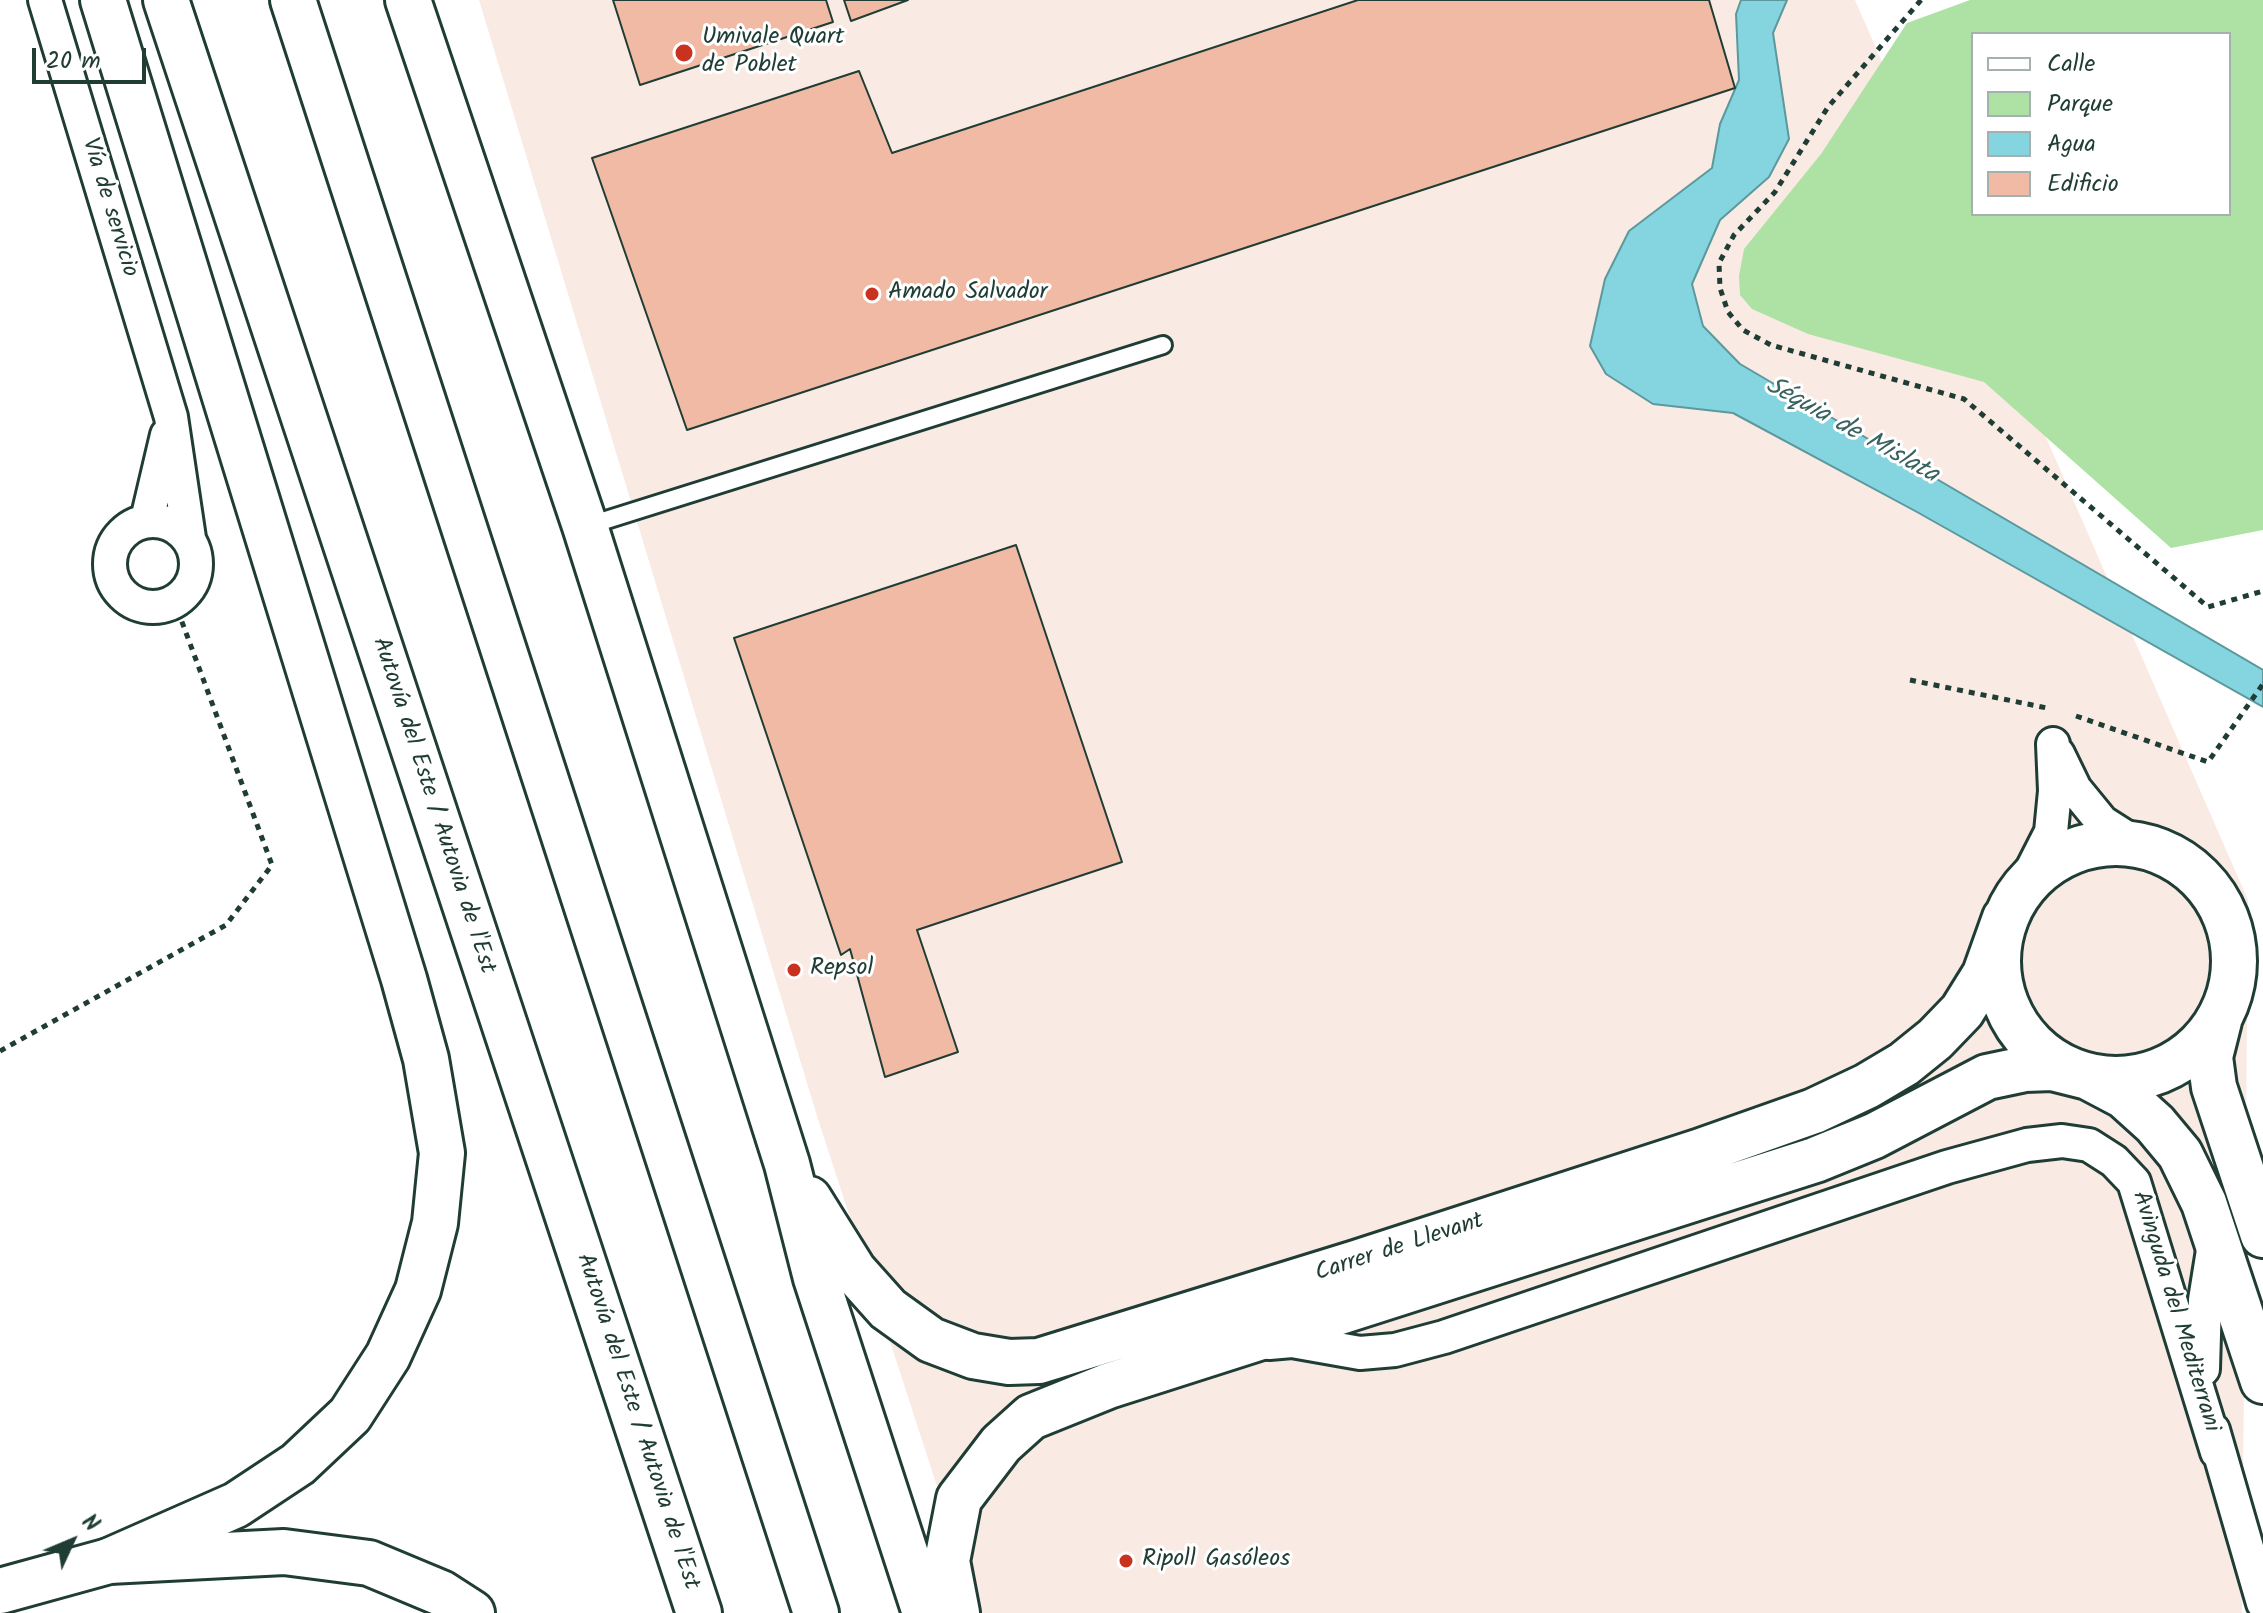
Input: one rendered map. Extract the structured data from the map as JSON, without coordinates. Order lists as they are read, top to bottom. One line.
{"streets":{"main road":["Autovía del Este / Autovia de l'Est","Carrer de Llevant","Avinguda del Mediterrani"],"street":["Vía de servicio"]},"crossings":[["Carrer de Llevant","Avinguda del Mediterrani"]],"water":["Séquia de Mislata"],"places":["Umivale Quart de Poblet","Amado Salvador","Repsol","Ripoll Gasóleos"],"legend":["Calle","Parque","Agua","Edificio"],"scale_bar":"20 m","north":"top right"}
